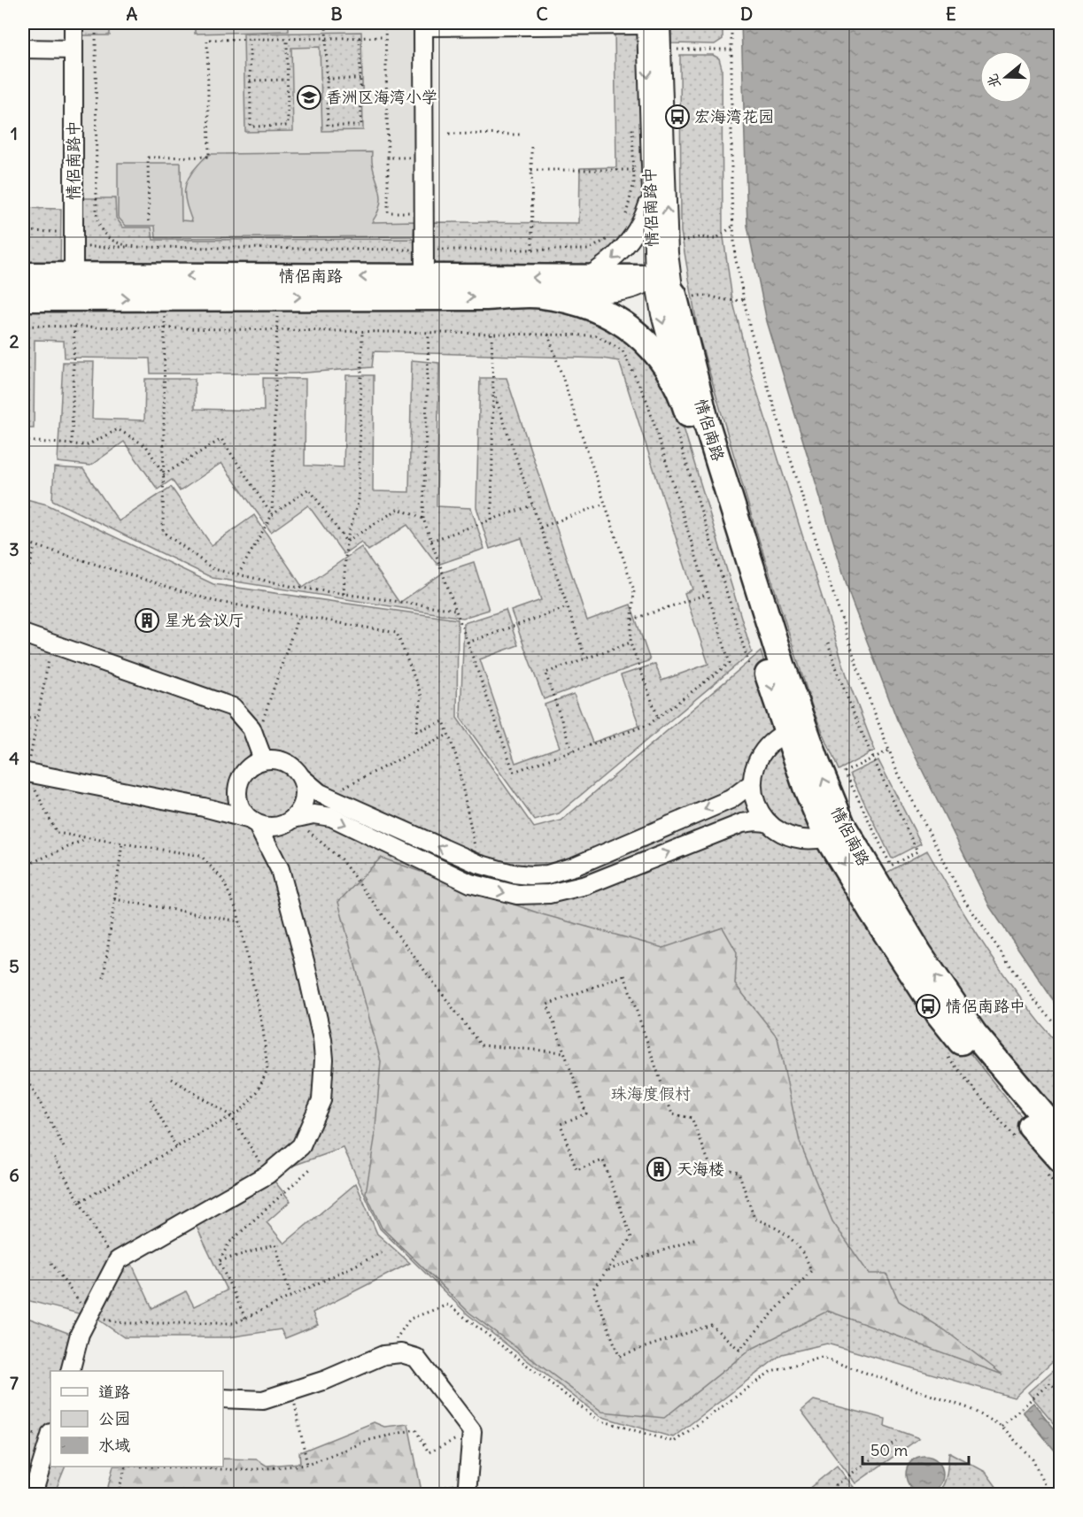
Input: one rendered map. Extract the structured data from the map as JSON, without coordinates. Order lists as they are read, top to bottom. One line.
{"streets":{"highway":["情侣南路"],"street":["情侣南路中"]},"crossings":[["情侣南路中","情侣南路"]],"parks":["珠海度假村"],"places":{"school or university":["香洲区海湾小学"],"bus stop":["宏海湾花园","情侣南路中"],"building":["星光会议厅","天海楼"]},"legend":["道路","公园","水域"],"scale_bar":"50 m","north":"left","grid":{"columns":["A","B","C","D","E"],"rows":["1","2","3","4","5","6","7"]}}
